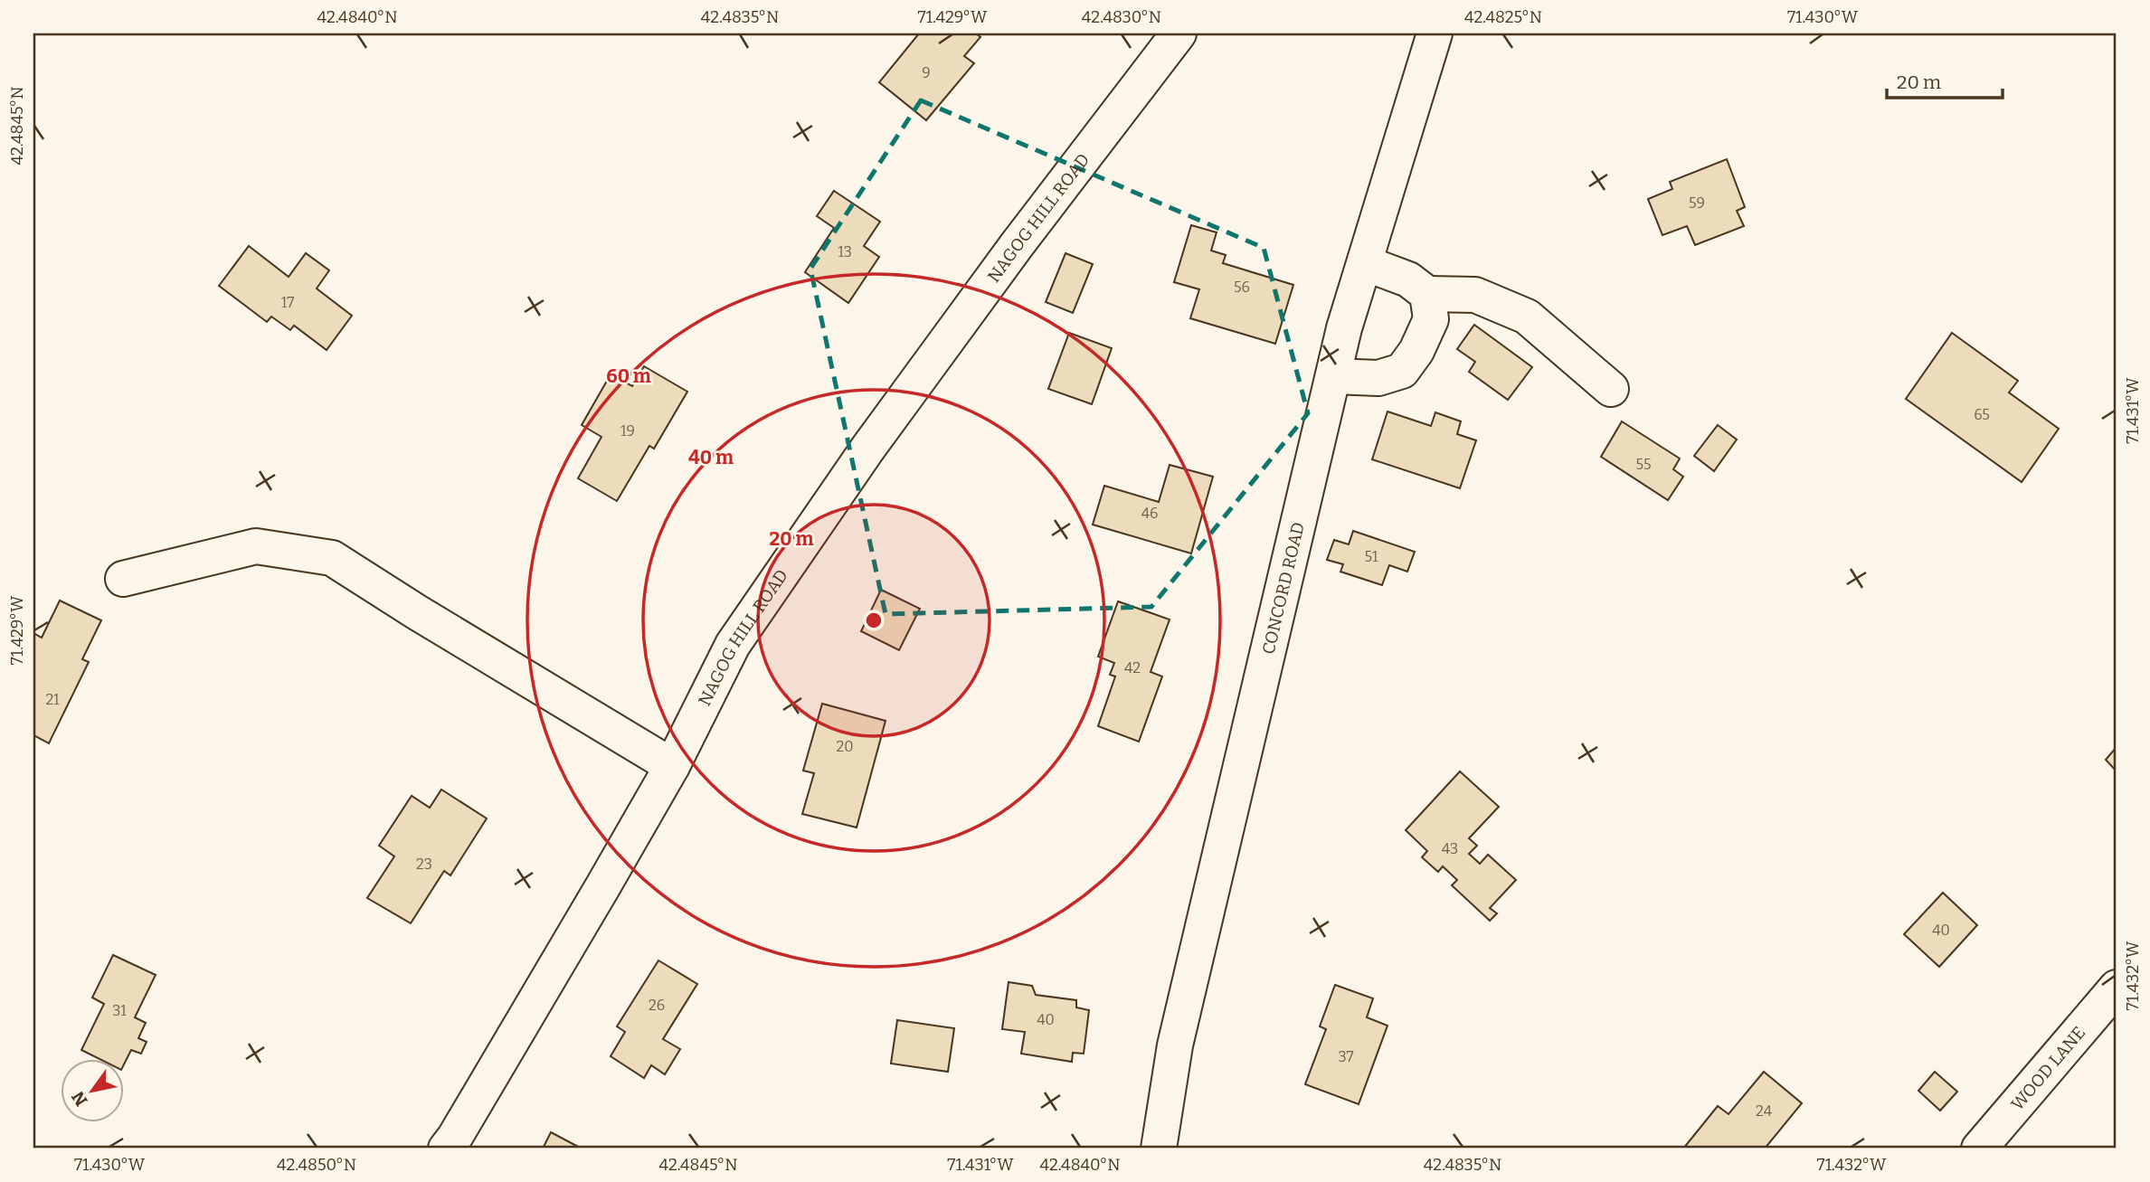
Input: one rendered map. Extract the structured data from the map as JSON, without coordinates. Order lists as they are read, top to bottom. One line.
{"streets":{"street":["NAGOG HILL ROAD","CONCORD ROAD","WOOD LANE"]},"house_numbers":["9","59","13","56","17","65","19","55","46","51","42","21","20","43","23","40","26","31","40","37","24"],"scale_bar":"20 m","north":"bottom left","coordinates":["42.4840°N","42.4835°N","71.429°W","42.4830°N","42.4825°N","71.430°W","42.4845°N","71.431°W","71.432°W","42.4850°N"],"rings":["60 m","40 m","20 m"]}
